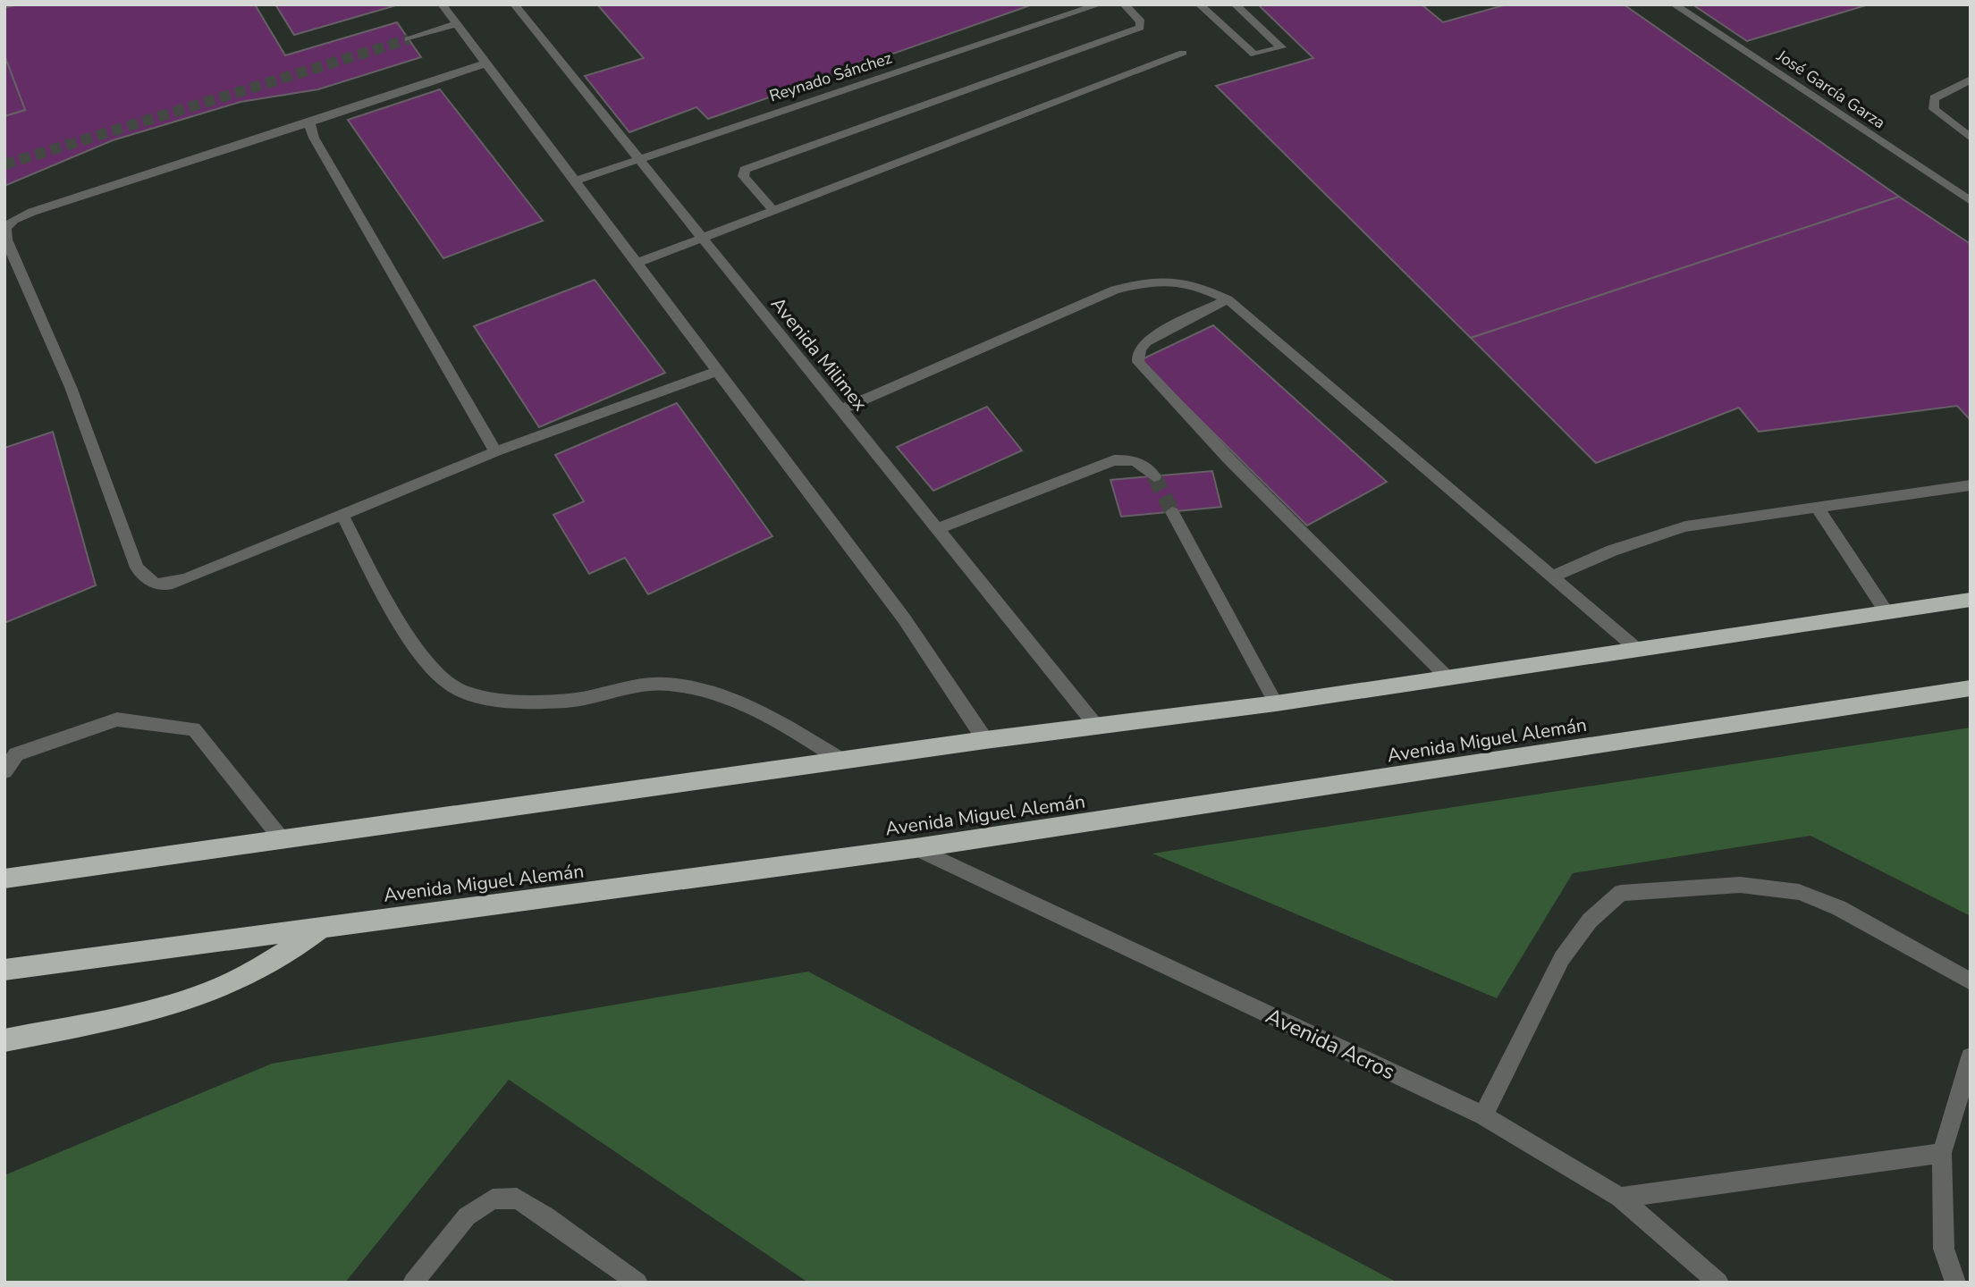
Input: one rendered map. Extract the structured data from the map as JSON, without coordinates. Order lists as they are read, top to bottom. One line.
{"streets":{"highway":["Avenida Miguel Alemán"],"street":["Reynado Sánchez","José García Garza","Avenida Milimex","Avenida Acros"]},"crossings":[["Reynado Sánchez","Avenida Milimex"],["Avenida Miguel Alemán","Avenida Acros"]]}
